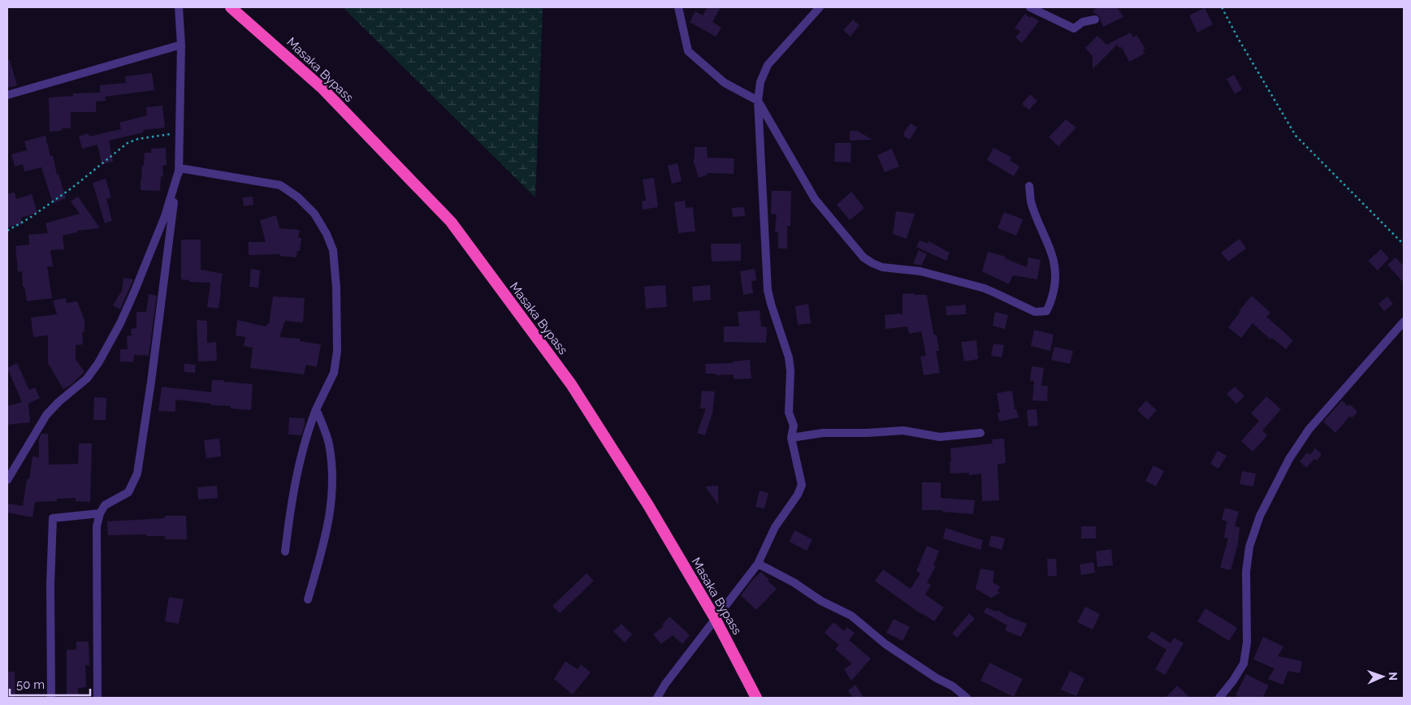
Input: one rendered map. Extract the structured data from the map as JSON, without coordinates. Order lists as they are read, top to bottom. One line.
{"streets":{"highway":["Masaka Bypass"]},"scale_bar":"50 m","north":"right"}
